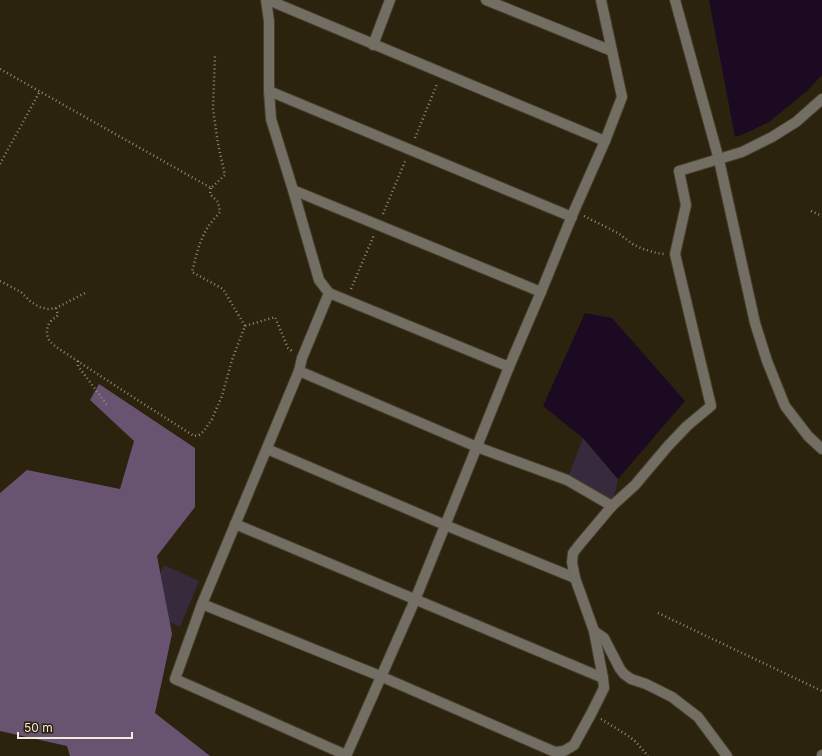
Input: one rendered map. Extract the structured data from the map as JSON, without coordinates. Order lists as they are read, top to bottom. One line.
{"scale_bar":"50 m"}
